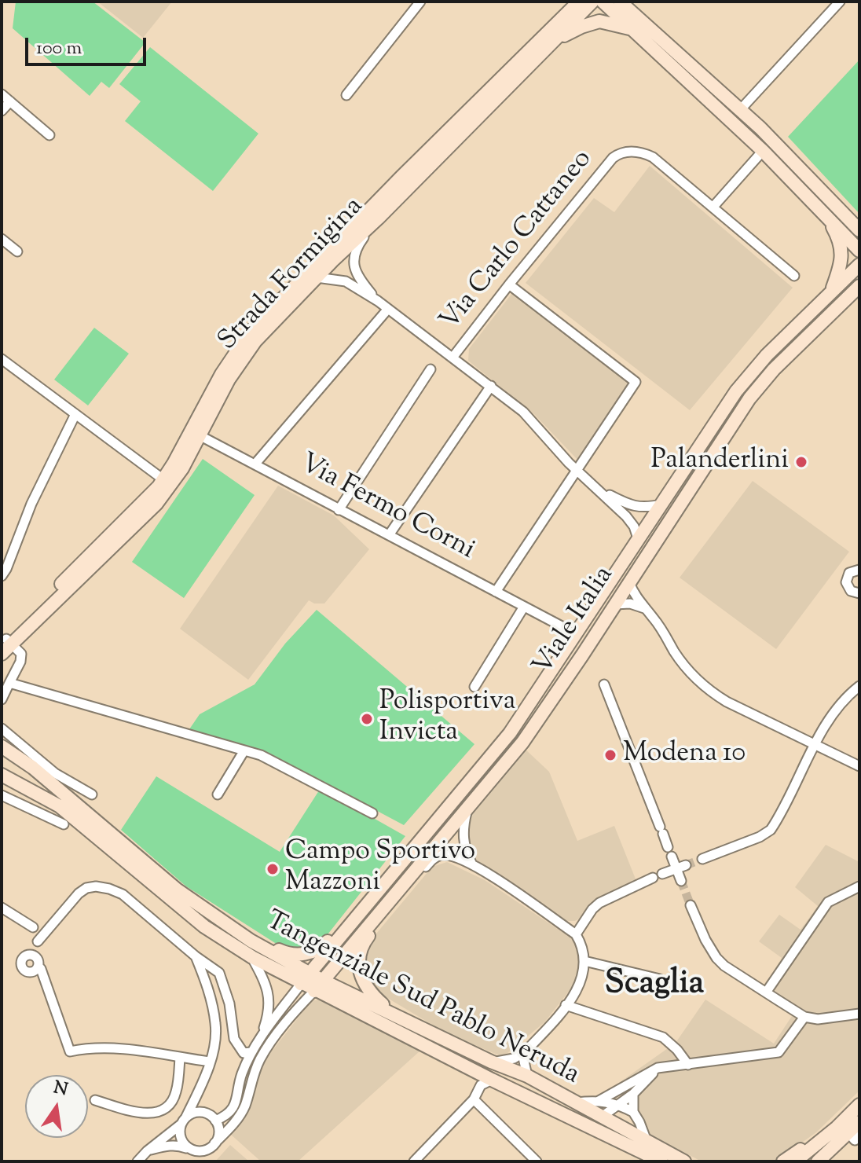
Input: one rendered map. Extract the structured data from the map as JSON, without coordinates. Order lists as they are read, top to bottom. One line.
{"streets":{"main road":["Strada Formigina","Viale Italia","Tangenziale Sud Pablo Neruda"],"street":["Via Carlo Cattaneo","Via Fermo Corni"]},"crossings":[["Strada Formigina","Via Fermo Corni"],["Viale Italia","Tangenziale Sud Pablo Neruda"]],"districts":["Scaglia"],"places":["Palanderlini","Polisportiva Invicta","Modena 10","Campo Sportivo Mazzoni"],"scale_bar":"100 m","north":"top"}
